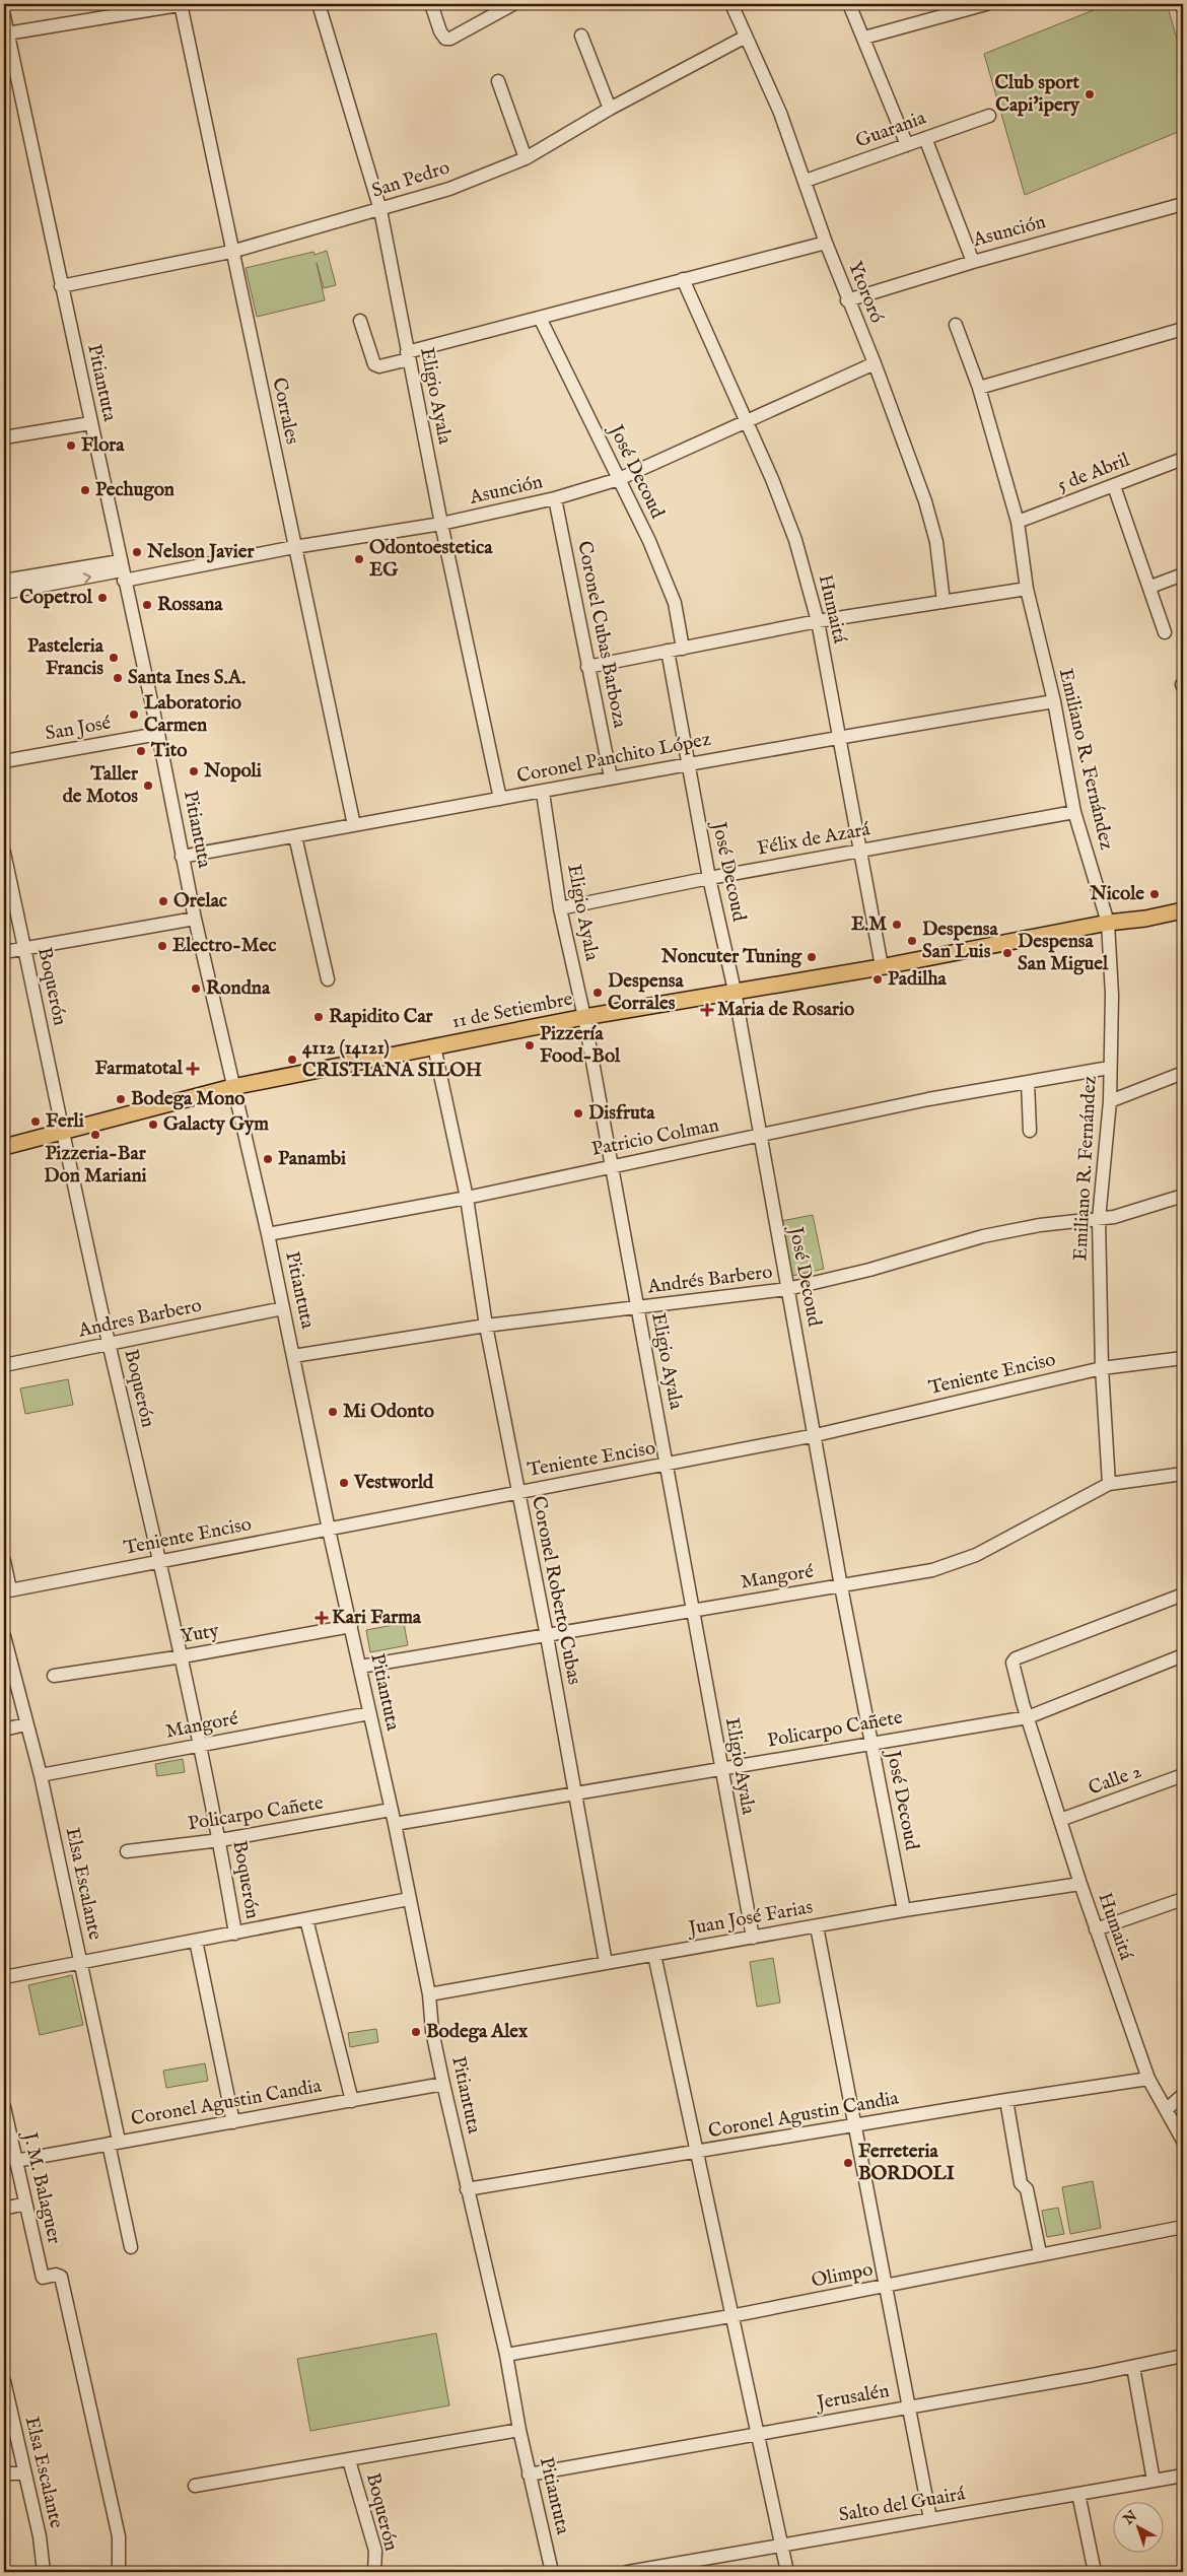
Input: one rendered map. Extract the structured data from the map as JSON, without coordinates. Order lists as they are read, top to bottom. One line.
{"streets":{"main road":["11 de Setiembre"],"street":["Guarania","San Pedro","Asunción","Ytororó","Pitiantuta","Eligio Ayala","Corrales","José Decoud","5 de Abril","Humaitá","Coronel Cubas Barboza","San José","Coronel Panchito López","Emiliano R. Fernández","Félix de Azará","Boquerón","Patricio Colman","Andrés Barbero","Andres Barbero","Teniente Enciso","Mangoré","Coronel Roberto Cubas","Yuty","Policarpo Cañete","Calle 2","Elsa Escalante","Juan José Farias","Coronel Agustin Candia","J. M. Balaguer","Olimpo","Jerusalén","Salto del Guairá"]},"crossings":[["Guarania","Ytororó"],["San Pedro","Ytororó"],["San Pedro","Pitiantuta"],["San Pedro","Eligio Ayala"],["San Pedro","Corrales"],["Asunción","Ytororó"],["Asunción","Pitiantuta"],["Asunción","Eligio Ayala"],["Asunción","Corrales"],["Asunción","José Decoud"],["Asunción","Humaitá"],["Asunción","Coronel Cubas Barboza"],["Pitiantuta","San José"],["Pitiantuta","Coronel Panchito López"],["Pitiantuta","11 de Setiembre"],["Pitiantuta","Patricio Colman"],["Pitiantuta","Andrés Barbero"],["Pitiantuta","Andres Barbero"],["Pitiantuta","Teniente Enciso"],["Pitiantuta","Mangoré"],["Pitiantuta","Yuty"],["Pitiantuta","Policarpo Cañete"],["Pitiantuta","Juan José Farias"],["Pitiantuta","Coronel Agustin Candia"],["Pitiantuta","Olimpo"],["Pitiantuta","Jerusalén"],["Eligio Ayala","Coronel Panchito López"],["Eligio Ayala","Félix de Azará"],["Eligio Ayala","11 de Setiembre"],["Eligio Ayala","Patricio Colman"],["Eligio Ayala","Andrés Barbero"],["Eligio Ayala","Teniente Enciso"],["Eligio Ayala","Mangoré"],["Eligio Ayala","Policarpo Cañete"],["Eligio Ayala","Juan José Farias"],["Corrales","Coronel Panchito López"],["José Decoud","Coronel Panchito López"],["José Decoud","Félix de Azará"],["José Decoud","11 de Setiembre"],["José Decoud","Patricio Colman"],["José Decoud","Andrés Barbero"],["José Decoud","Teniente Enciso"],["José Decoud","Mangoré"],["José Decoud","Policarpo Cañete"],["José Decoud","Juan José Farias"],["5 de Abril","Emiliano R. Fernández"],["Humaitá","Coronel Panchito López"],["Humaitá","Félix de Azará"],["Humaitá","11 de Setiembre"],["Humaitá","Policarpo Cañete"],["Humaitá","Calle 2"],["Humaitá","Juan José Farias"],["Humaitá","Coronel Agustin Candia"],["Coronel Cubas Barboza","Coronel Panchito López"],["Coronel Panchito López","Emiliano R. Fernández"],["Emiliano R. Fernández","Félix de Azará"],["Emiliano R. Fernández","11 de Setiembre"],["Emiliano R. Fernández","Patricio Colman"],["Emiliano R. Fernández","Andrés Barbero"],["Emiliano R. Fernández","Teniente Enciso"],["Emiliano R. Fernández","Mangoré"],["Boquerón","11 de Setiembre"],["Boquerón","Andres Barbero"],["Boquerón","Teniente Enciso"],["Boquerón","Mangoré"],["Boquerón","Yuty"],["Boquerón","Policarpo Cañete"],["11 de Setiembre","Coronel Roberto Cubas"],["Patricio Colman","Coronel Roberto Cubas"],["Andrés Barbero","Coronel Roberto Cubas"],["Teniente Enciso","Coronel Roberto Cubas"],["Mangoré","Coronel Roberto Cubas"],["Mangoré","Elsa Escalante"],["Coronel Roberto Cubas","Policarpo Cañete"],["Coronel Roberto Cubas","Juan José Farias"],["Elsa Escalante","Coronel Agustin Candia"],["Coronel Agustin Candia","J. M. Balaguer"]],"places":{"other":["Club sport Capi'ipery","Flora","Pechugon","Nelson Javier","Odontoestetica EG","Copetrol","Rossana","Pasteleria Francis","Santa Ines S.A.","Laboratorio Carmen","Tito","Nopoli","Taller de Motos","Nicole","Orelac","E.M","Despensa San Luis","Electro-Mec","Despensa San Miguel","Noncuter Tuning","Padilha","Rondna","Despensa Corrales","Rapidito Car","Pizzería Food-Bol","4112 (14121) CRISTIANA SILOH","Bodega Mono","Disfruta","Ferli","Galacty Gym","Pizzeria-Bar Don Mariani","Panambi","Mi Odonto","Vestworld","Bodega Alex","Ferreteria BORDOLI"],"health":["Maria de Rosario","Farmatotal","Kari Farma"]},"north":"top left"}
